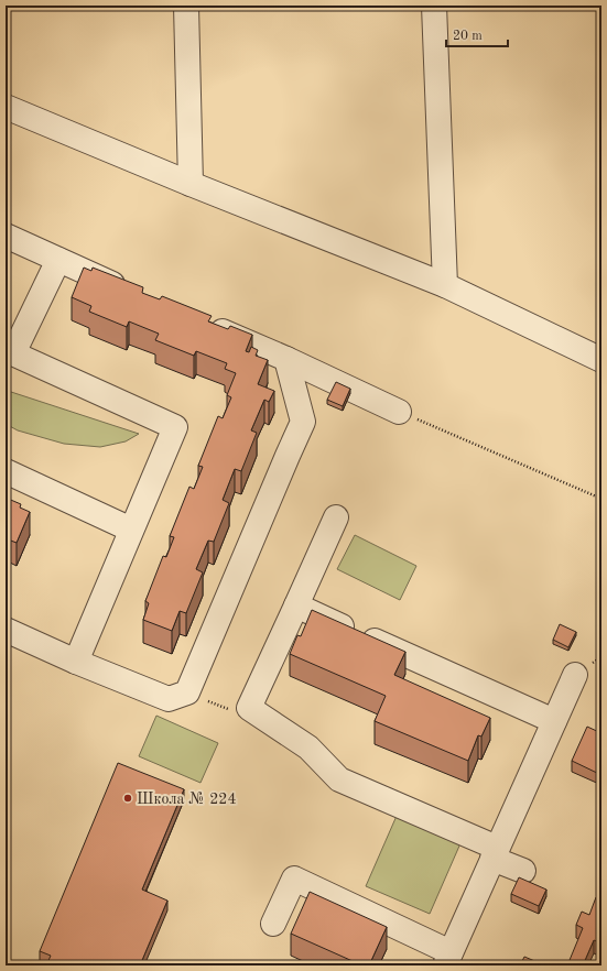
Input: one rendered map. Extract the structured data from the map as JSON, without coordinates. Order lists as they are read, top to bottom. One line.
{"places":["Школа № 224"],"scale_bar":"20 m"}
